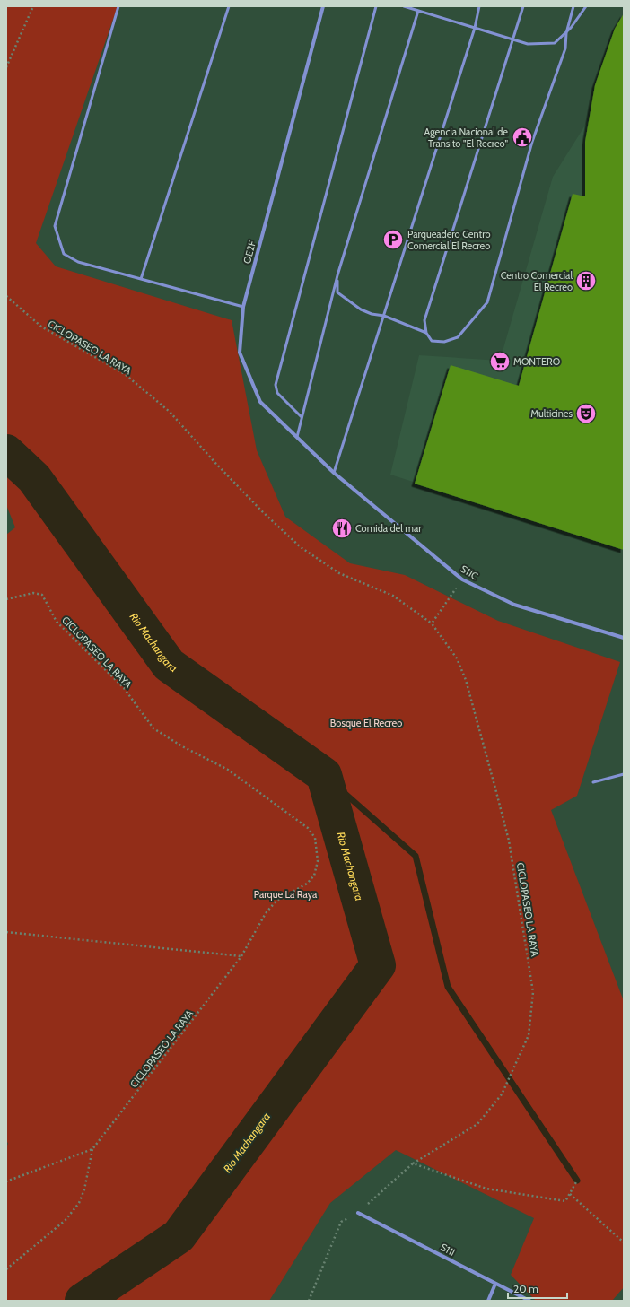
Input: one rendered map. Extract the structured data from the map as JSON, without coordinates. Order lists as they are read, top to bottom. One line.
{"streets":{"street":["OE2F","S11C","S11I"],"path":["CICLOPASEO LA RAYA"]},"crossings":[["OE2F","S11C"],["CICLOPASEO LA RAYA","S11I"]],"water":["Rio Machangara"],"parks":["Bosque El Recreo","Parque La Raya"],"places":{"public building":["Agencia Nacional de Transito \"El Recreo\""],"parking":["Parqueadero Centro Comercial El Recreo"],"building":["Centro Comercial El Recreo"],"supermarket":["MONTERO"],"theatre":["Multicines"],"restaurant":["Comida del mar"]},"scale_bar":"20 m"}
